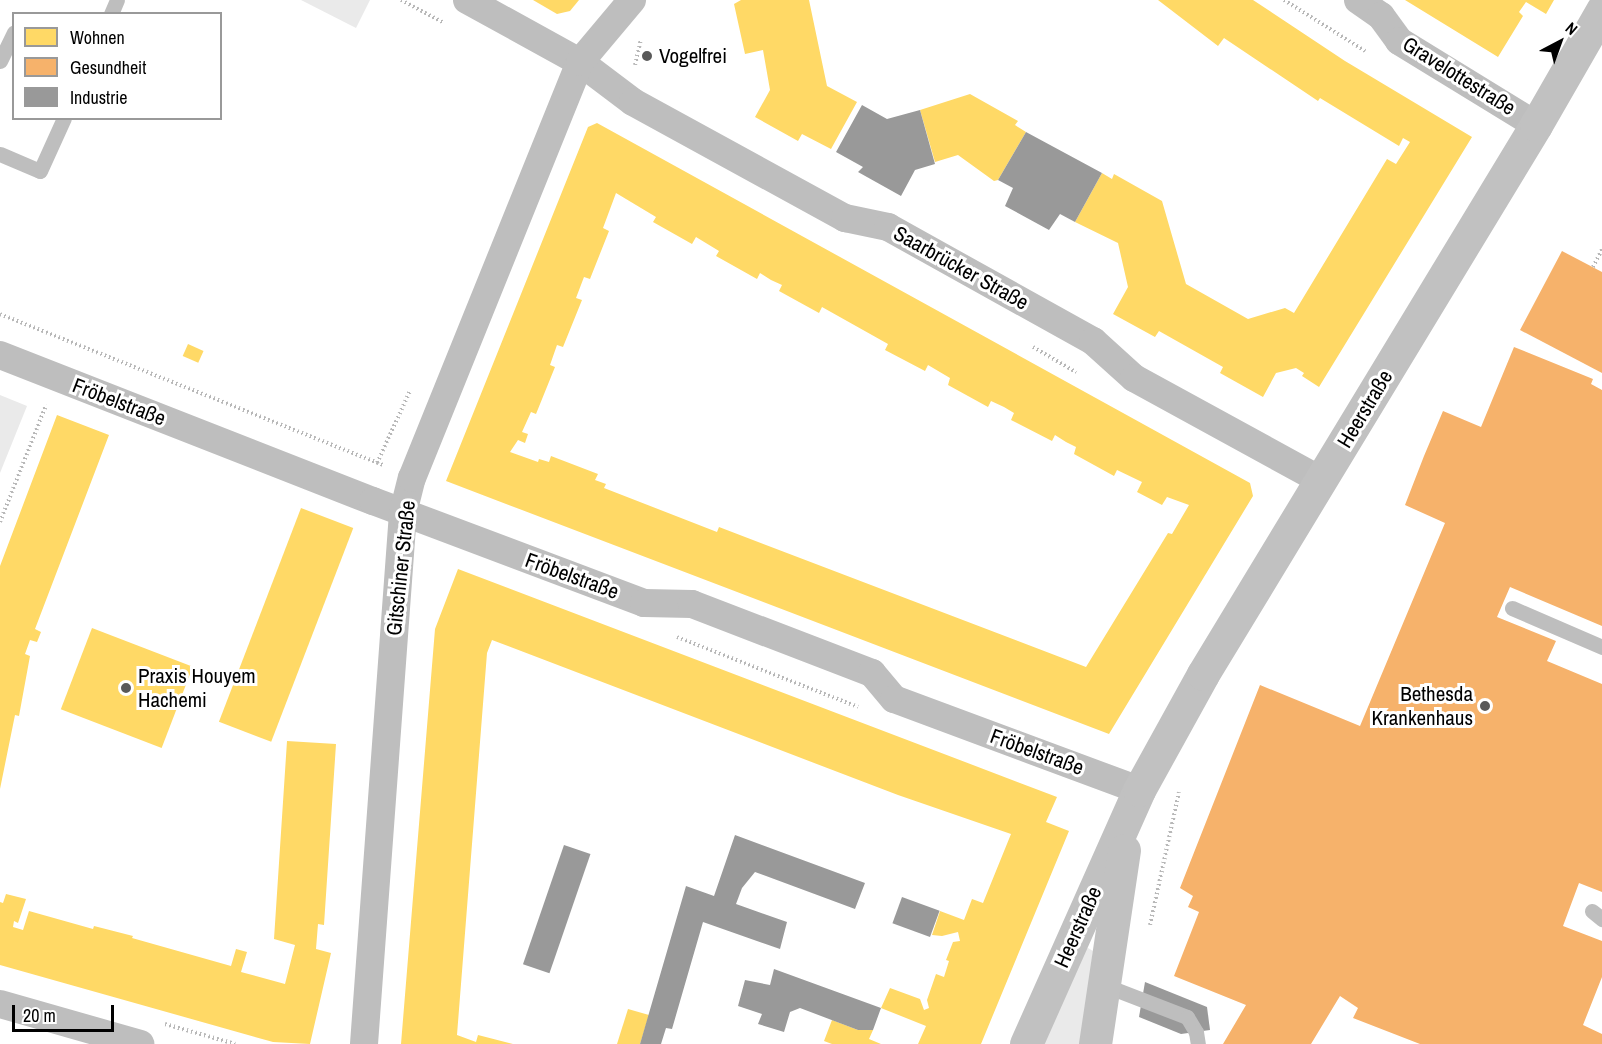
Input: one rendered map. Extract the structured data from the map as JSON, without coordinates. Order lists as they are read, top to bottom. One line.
{"streets":{"street":["Gravelottestraße","Saarbrücker Straße","Fröbelstraße","Heerstraße","Gitschiner Straße"]},"crossings":[["Gravelottestraße","Heerstraße"],["Saarbrücker Straße","Heerstraße"],["Saarbrücker Straße","Gitschiner Straße"],["Fröbelstraße","Heerstraße"],["Fröbelstraße","Gitschiner Straße"]],"places":["Vogelfrei","Praxis Houyem Hachemi","Bethesda Krankenhaus"],"legend":["Wohnen","Gesundheit","Industrie"],"scale_bar":"20 m","north":"top right"}
